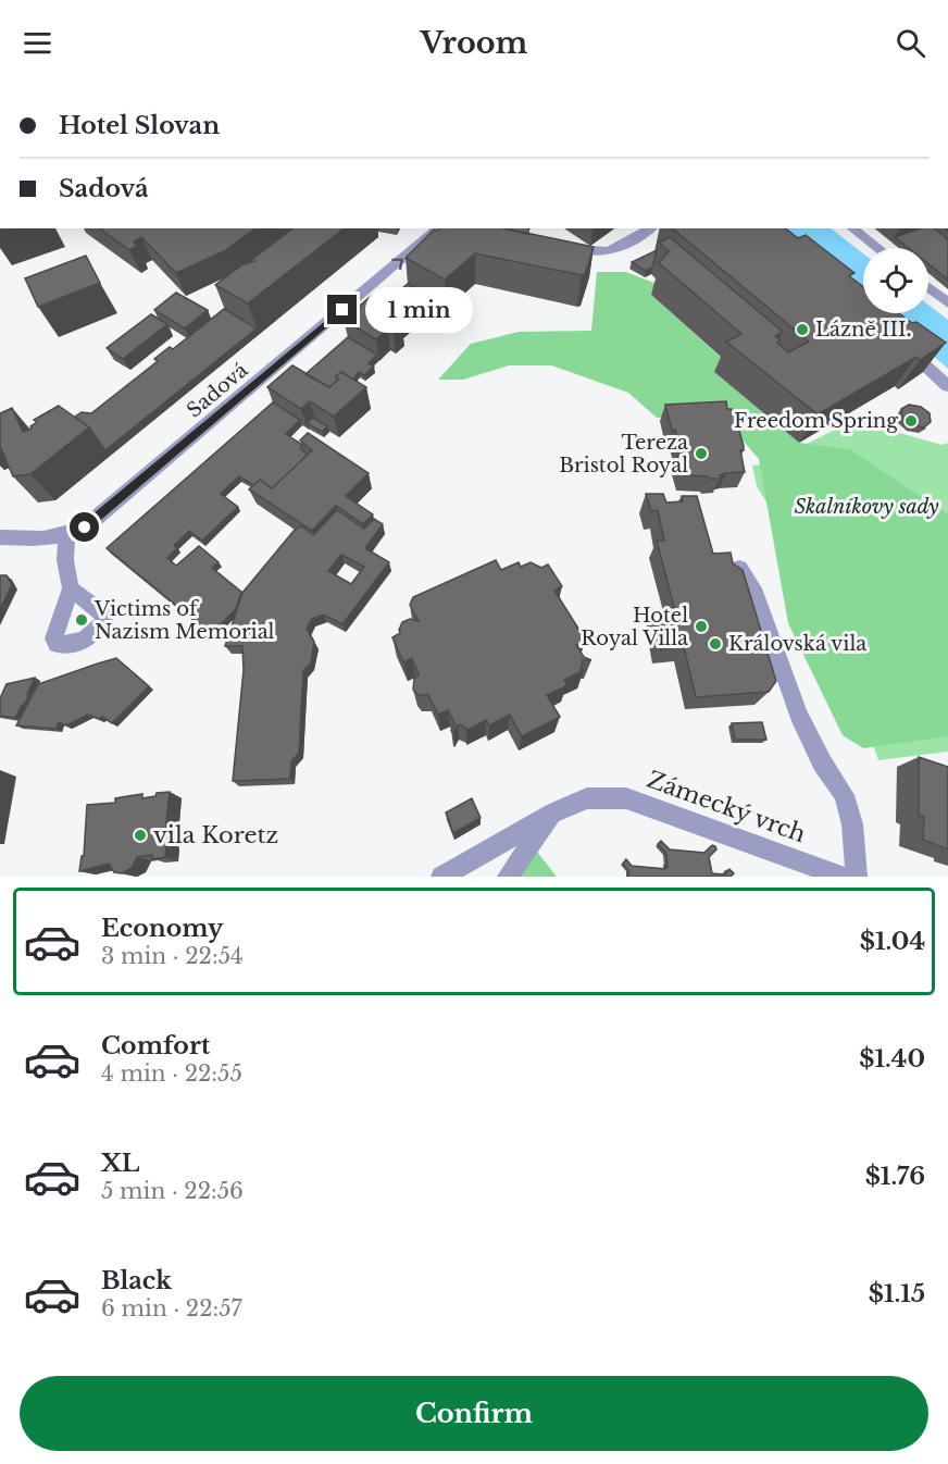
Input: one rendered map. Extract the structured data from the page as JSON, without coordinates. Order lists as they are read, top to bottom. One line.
{"streets":{"street":["Sadová","Zámecký vrch"]},"one_way":["Sadová"],"parks":["Skalníkovy sady"],"places":["Lázně III.","Freedom Spring","Tereza Bristol Royal","Victims of Nazism Memorial","Hotel Royal Villa","Královská vila","vila Koretz"],"page":{"header":"Vroom","banner":["Hotel Slovan","Sadová"],"bubble":"1 min","list":[{"name":"Economy","note":"3 min · 22:54","value":"$1.04"},{"name":"Comfort","note":"4 min · 22:55","value":"$1.40"},{"name":"XL","note":"5 min · 22:56","value":"$1.76"},{"name":"Black","note":"6 min · 22:57","value":"$1.15"}],"buttons":"Confirm"}}
